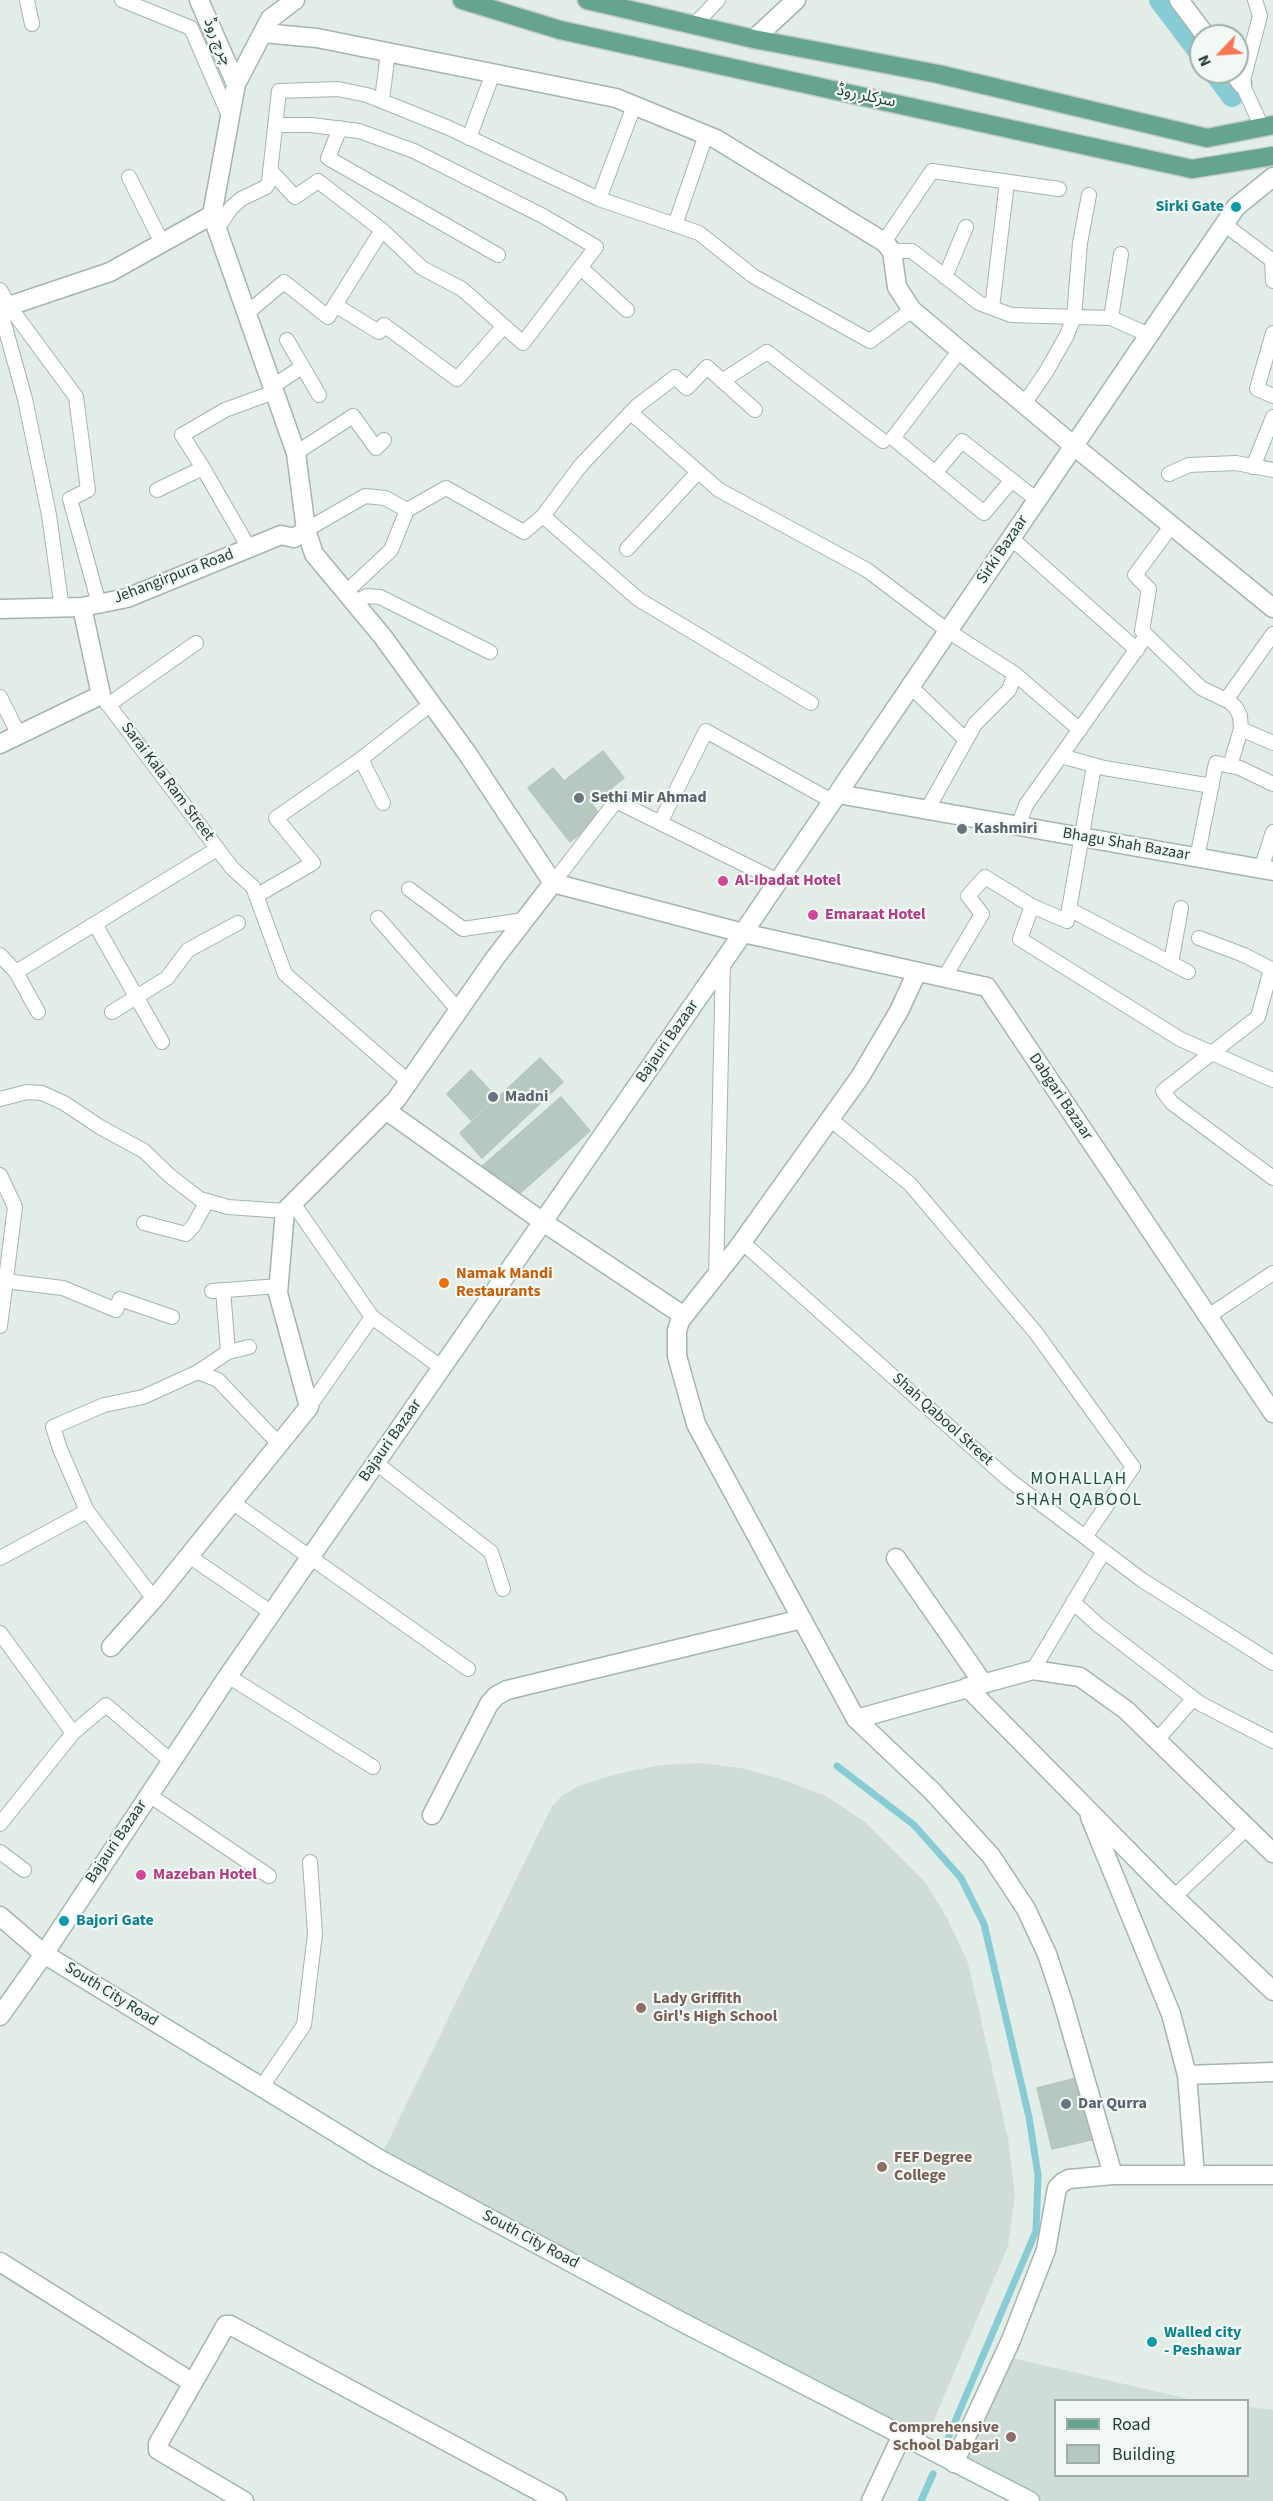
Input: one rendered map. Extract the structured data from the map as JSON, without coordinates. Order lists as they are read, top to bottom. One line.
{"streets":{"main road":["سرکلر روڈ"],"street":["چرچ روڈ","Sirki Bazaar","Jehangirpura Road","Bhagu Shah Bazaar","Bajauri Bazaar","Dabgari Bazaar","South City Road"],"lane":["Sarai Kala Ram Street","Shah Qabool Street"]},"crossings":[["Sirki Bazaar","Bhagu Shah Bazaar"],["Sirki Bazaar","Bajauri Bazaar"],["Sirki Bazaar","Dabgari Bazaar"],["Bajauri Bazaar","Dabgari Bazaar"],["Bajauri Bazaar","South City Road"]],"districts":["MOHALLAH SHAH QABOOL"],"places":["Sirki Gate","Sethi Mir Ahmad","Kashmiri","Al-Ibadat Hotel","Emaraat Hotel","Madni","Namak Mandi Restaurants","Mazeban Hotel","Bajori Gate","Lady Griffith Girl's High School","Dar Qurra","FEF Degree College","Walled city - Peshawar","Comprehensive School Dabgari"],"legend":["Road","Building"],"north":"bottom left"}
